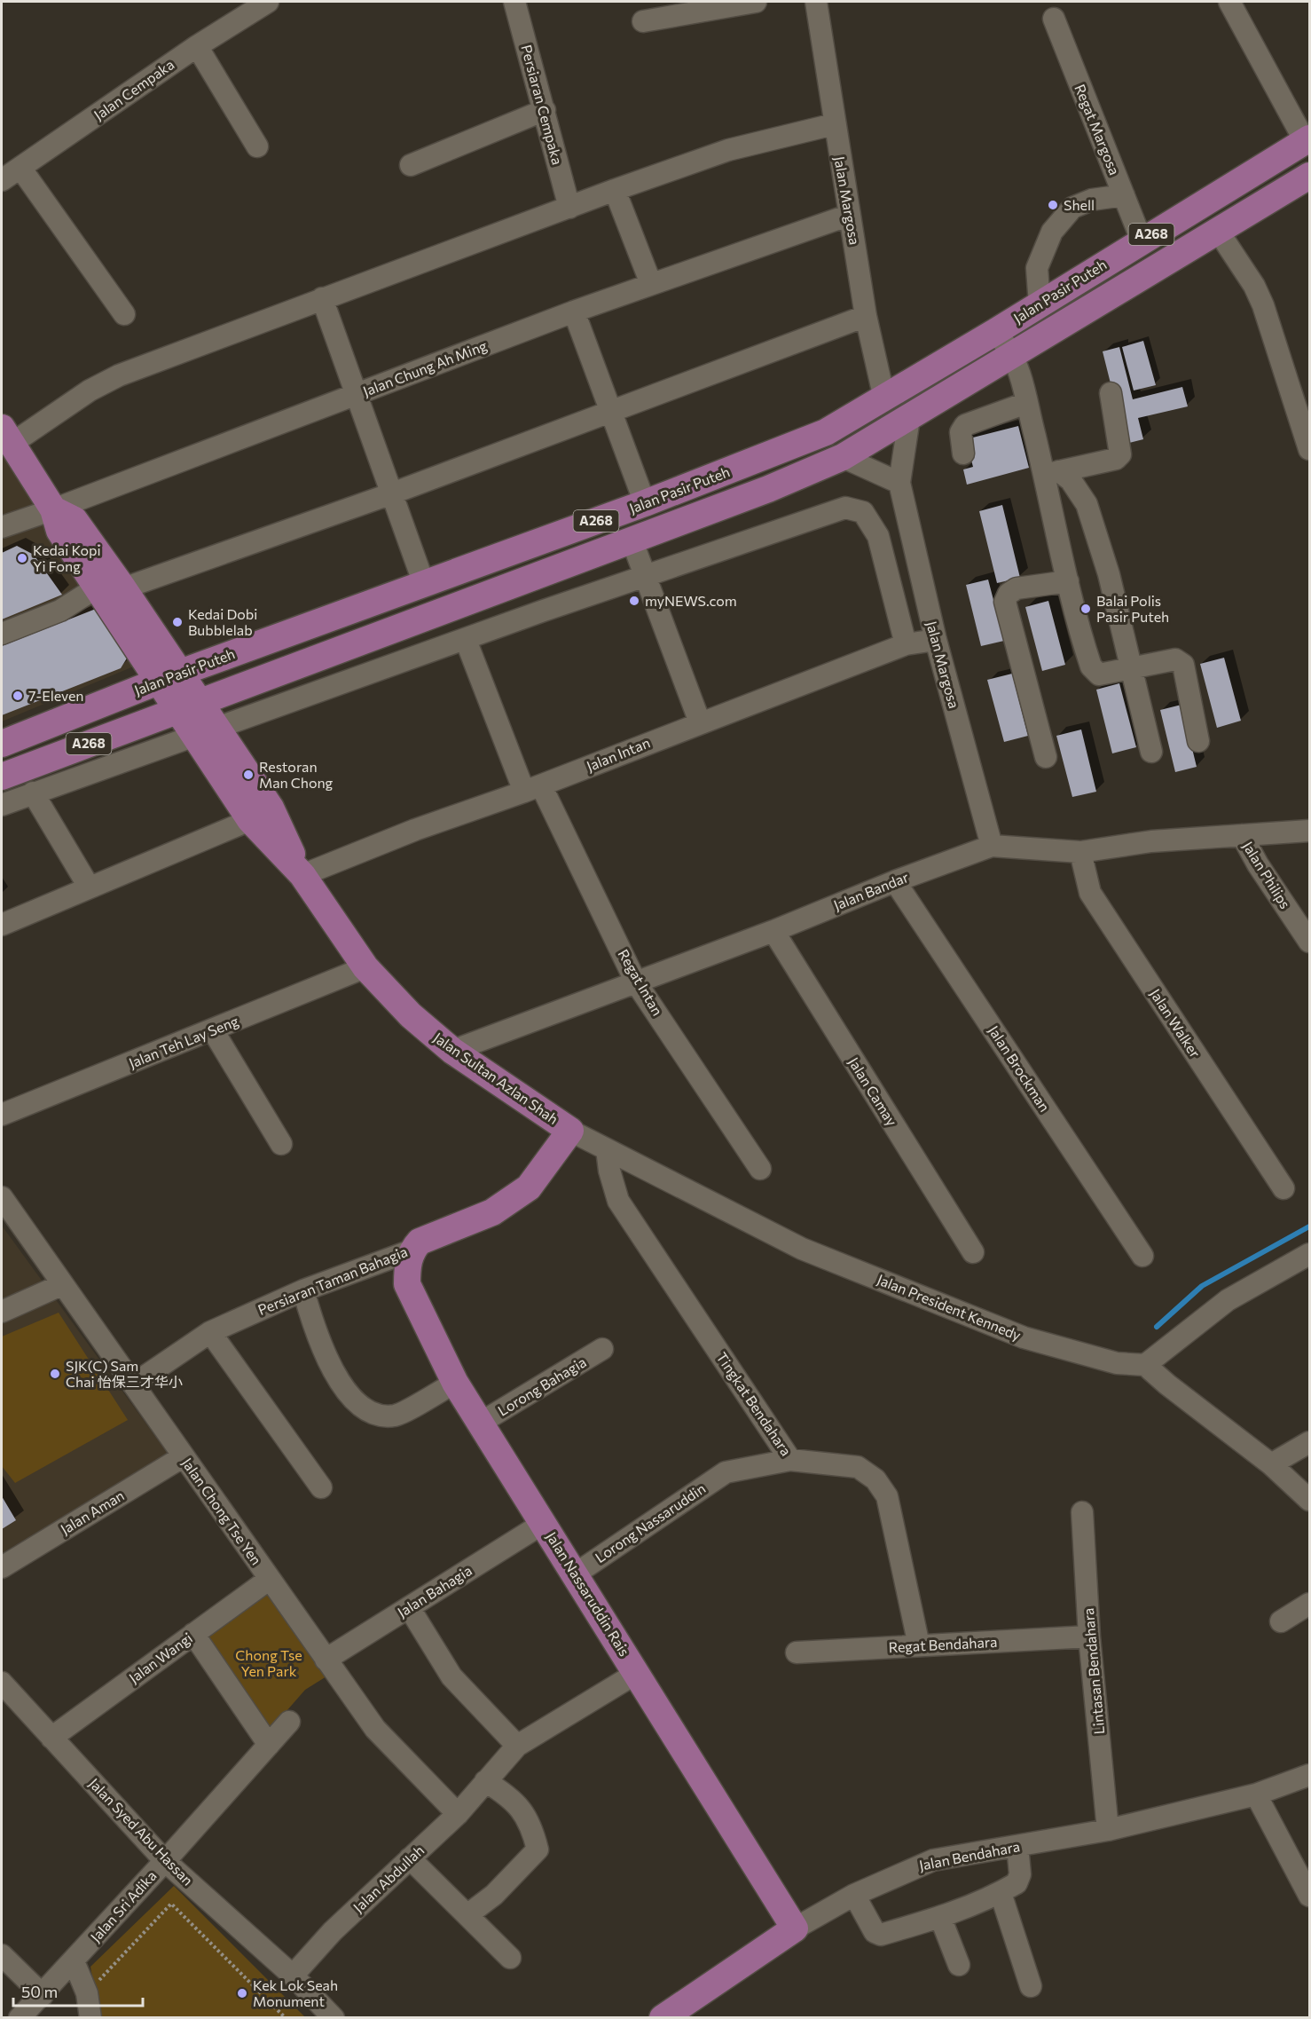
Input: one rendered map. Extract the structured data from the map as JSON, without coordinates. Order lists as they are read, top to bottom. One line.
{"streets":{"main road":["A268","Jalan Pasir Puteh","Jalan Sultan Azlan Shah","Persiaran Taman Bahagia","Jalan Nassaruddin Rais","Jalan Bendahara"],"street":["Jalan Cempaka","Persiaran Cempaka","Regat Margosa","Jalan Margosa","Jalan Chung Ah Ming","Jalan Intan","Jalan Philips","Jalan Bandar","Regat Intan","Jalan Walker","Jalan Teh Lay Seng","Jalan Brockman","Jalan Camay","Jalan President Kennedy","Lorong Bahagia","Tingkat Bendahara","Jalan Chong Tse Yen","Jalan Aman","Lorong Nassaruddin","Jalan Bahagia","Regat Bendahara","Jalan Wangi","Lintasan Bendahara","Jalan Syed Abu Hassan","Jalan Abdullah","Jalan Sri Adika"]},"crossings":[["Regat Margosa","Jalan Pasir Puteh"],["Jalan Margosa","Jalan Pasir Puteh"],["Jalan Margosa","Jalan Chung Ah Ming"],["Jalan Margosa","Jalan Intan"],["Jalan Margosa","Jalan Bandar"],["Jalan Intan","Regat Intan"],["Jalan Intan","Jalan Sultan Azlan Shah"],["Jalan Philips","Jalan Bandar"],["Jalan Bandar","Regat Intan"],["Jalan Bandar","Jalan Walker"],["Jalan Bandar","Jalan Brockman"],["Jalan Bandar","Jalan Sultan Azlan Shah"],["Jalan Bandar","Jalan Camay"],["Jalan Teh Lay Seng","Jalan Sultan Azlan Shah"],["Jalan Sultan Azlan Shah","Persiaran Taman Bahagia"],["Jalan Sultan Azlan Shah","Jalan President Kennedy"],["Persiaran Taman Bahagia","Jalan President Kennedy"],["Persiaran Taman Bahagia","Jalan Chong Tse Yen"],["Persiaran Taman Bahagia","Jalan Nassaruddin Rais"],["Jalan President Kennedy","Tingkat Bendahara"],["Lorong Bahagia","Jalan Nassaruddin Rais"],["Tingkat Bendahara","Lorong Nassaruddin"],["Tingkat Bendahara","Regat Bendahara"],["Jalan Chong Tse Yen","Jalan Aman"],["Jalan Chong Tse Yen","Jalan Bahagia"],["Jalan Chong Tse Yen","Jalan Wangi"],["Jalan Chong Tse Yen","Jalan Abdullah"],["Lorong Nassaruddin","Jalan Nassaruddin Rais"],["Jalan Bahagia","Jalan Nassaruddin Rais"],["Jalan Nassaruddin Rais","Jalan Bendahara"],["Jalan Nassaruddin Rais","Jalan Abdullah"],["Regat Bendahara","Lintasan Bendahara"],["Jalan Wangi","Jalan Syed Abu Hassan"],["Lintasan Bendahara","Jalan Bendahara"],["Jalan Syed Abu Hassan","Jalan Abdullah"],["Jalan Syed Abu Hassan","Jalan Sri Adika"]],"parks":["Chong Tse Yen Park"],"places":["Shell","Kedai Kopi Yi Fong","myNEWS.com","Balai Polis Pasir Puteh","Kedai Dobi Bubblelab","7-Eleven","Restoran Man Chong","SJK(C) Sam Chai 怡保三才华小","Kek Lok Seah Monument"],"scale_bar":"50 m"}
